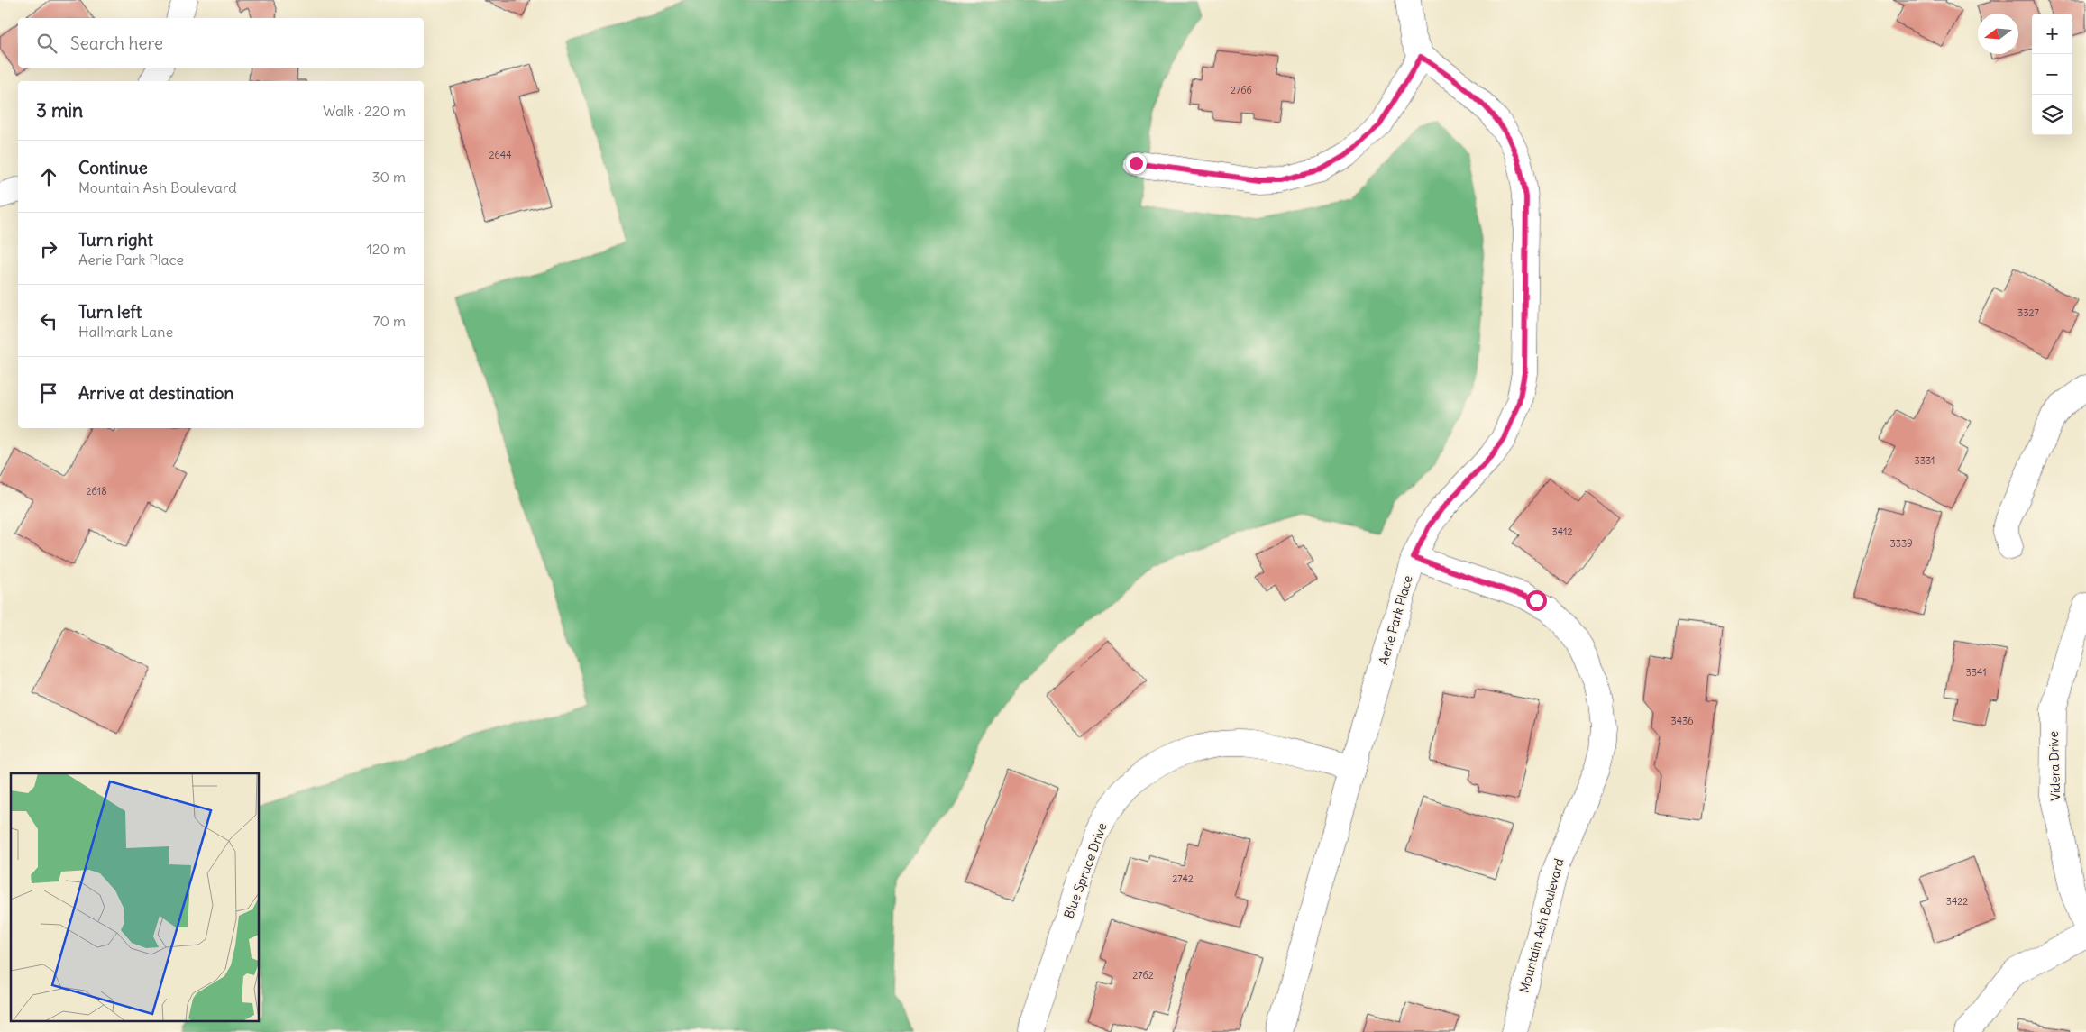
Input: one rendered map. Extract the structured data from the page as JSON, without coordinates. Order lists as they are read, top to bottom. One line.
{"streets":{"street":["Aerie Park Place","Videra Drive","Blue Spruce Drive","Mountain Ash Boulevard"]},"crossings":[["Aerie Park Place","Blue Spruce Drive"],["Aerie Park Place","Mountain Ash Boulevard"]],"house_numbers":["2766","2644","3327","3331","2618","3412","3339","3341","3436","2742","3422","2762"],"north":"left","page":{"map_buttons":["+","−"],"search":"Search here","heading":["3 min","Walk · 220 m"],"list":[["Continue","Mountain Ash Boulevard","30 m"],["Turn right","Aerie Park Place","120 m"],["Turn left","Hallmark Lane","70 m"],"Arrive at destination"]}}
